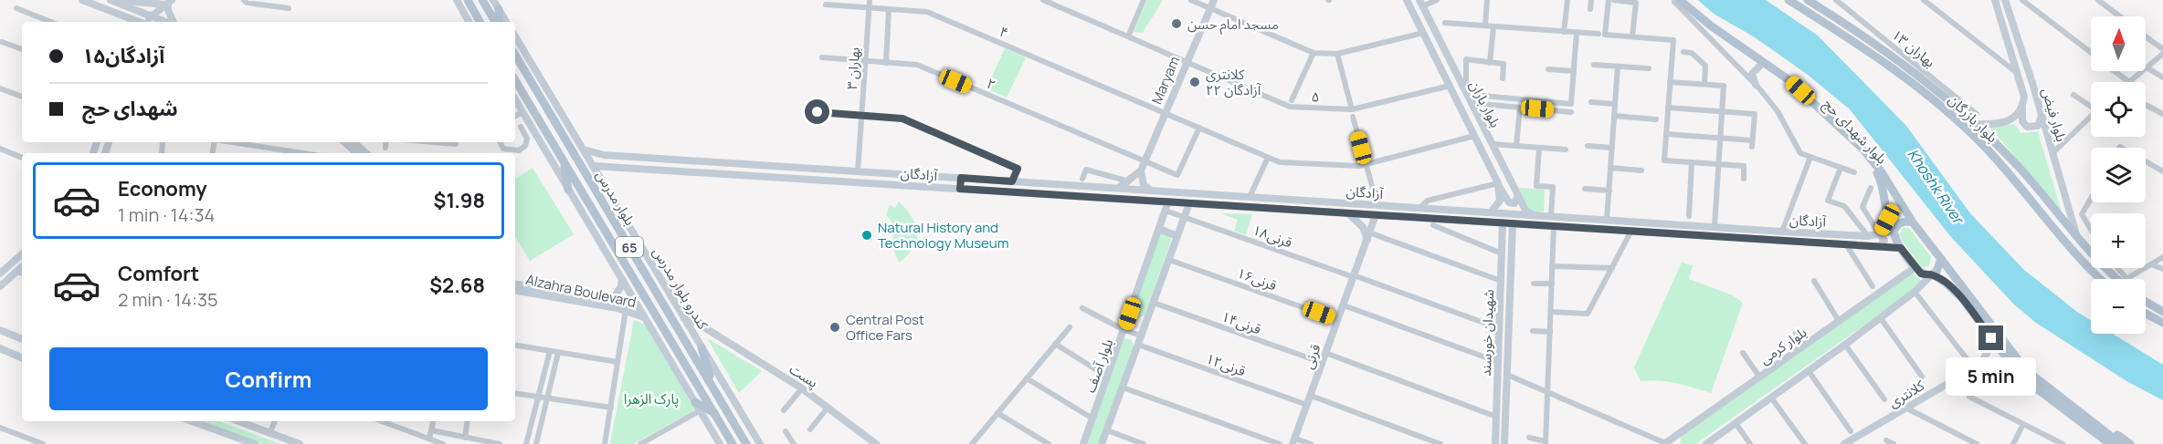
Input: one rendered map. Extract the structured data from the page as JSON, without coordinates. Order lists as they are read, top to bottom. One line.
{"streets":{"main road":["Maryam","بلوار باران","بلوار فیض","بلوار بازرگان","بلوار شهدای حج","آزادگان","بلوار مدرس","65","کندرو بلوار مدرس","Alzahra Boulevard","شهیدان خورسند","بلوار کرمی","قرنی","بلوار آصف","پست","کلانتری"],"street":["۴","بهاران ۱۳","بهاران ۳","۲","۵","قرنی۱۸","قرنی۱۶","قرنی۱۴","قرنی۱۲"]},"crossings":[["۴","بهاران ۳"],["۴","Maryam"],["۴","۲"],["۴","بلوار باران"],["بهاران ۳","۲"],["بهاران ۳","آزادگان"],["Maryam","۲"],["Maryam","۵"],["۵","بلوار باران"],["بلوار باران","آزادگان"],["بلوار فیض","بلوار بازرگان"],["آزادگان","کندرو بلوار مدرس"],["آزادگان","شهیدان خورسند"],["آزادگان","قرنی"],["آزادگان","بلوار آصف"],["قرنی۱۸","شهیدان خورسند"],["قرنی۱۸","قرنی"],["قرنی۱۸","بلوار آصف"],["قرنی۱۶","قرنی"],["کندرو بلوار مدرس","پست"],["قرنی۱۴","قرنی"],["قرنی","قرنی۱۲"]],"water":["Khoshk River"],"parks":["پارک الزهرا"],"places":["مسجد امام حسن","کلانتری ۲۲ آزادگان","Natural History and Technology Museum","Central Post Office Fars"],"north":"top","page":{"map_buttons":["+","−"],"banner":["آزادگان۱۵","شهدای حج"],"list":[{"name":"Economy","note":"1 min · 14:34","value":"$1.98"},{"name":"Comfort","note":"2 min · 14:35","value":"$2.68"}],"buttons":"Confirm","bubble":"5 min"}}
